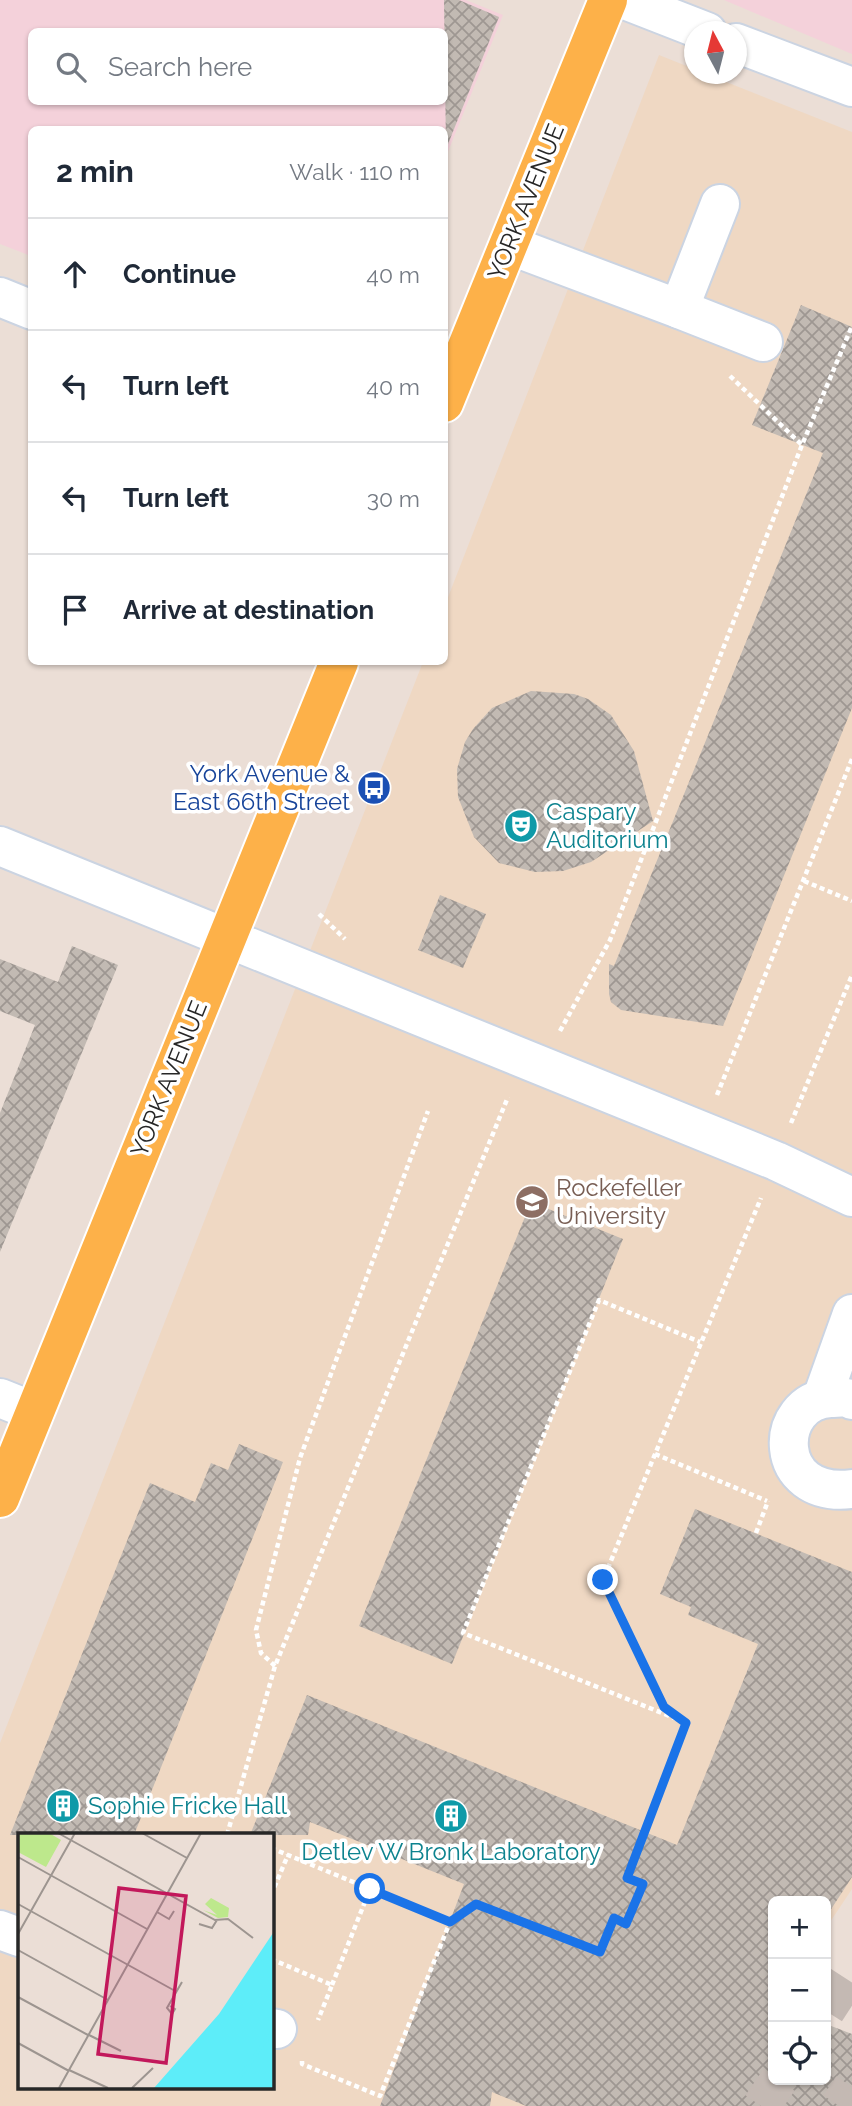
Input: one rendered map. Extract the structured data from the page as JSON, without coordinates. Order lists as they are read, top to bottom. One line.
{"streets":{"main road":["YORK AVENUE"]},"places":{"bus stop":["York Avenue & East 66th Street"],"theatre":["Caspary Auditorium"],"school or university":["Rockefeller University"],"building":["Sophie Fricke Hall","Detlev W Bronk Laboratory"]},"north":"top","page":{"search":"Search here","heading":["2 min","Walk · 110 m"],"list":[["Continue","40 m"],["Turn left","40 m"],["Turn left","30 m"],"Arrive at destination"],"map_buttons":["+","−"]}}
